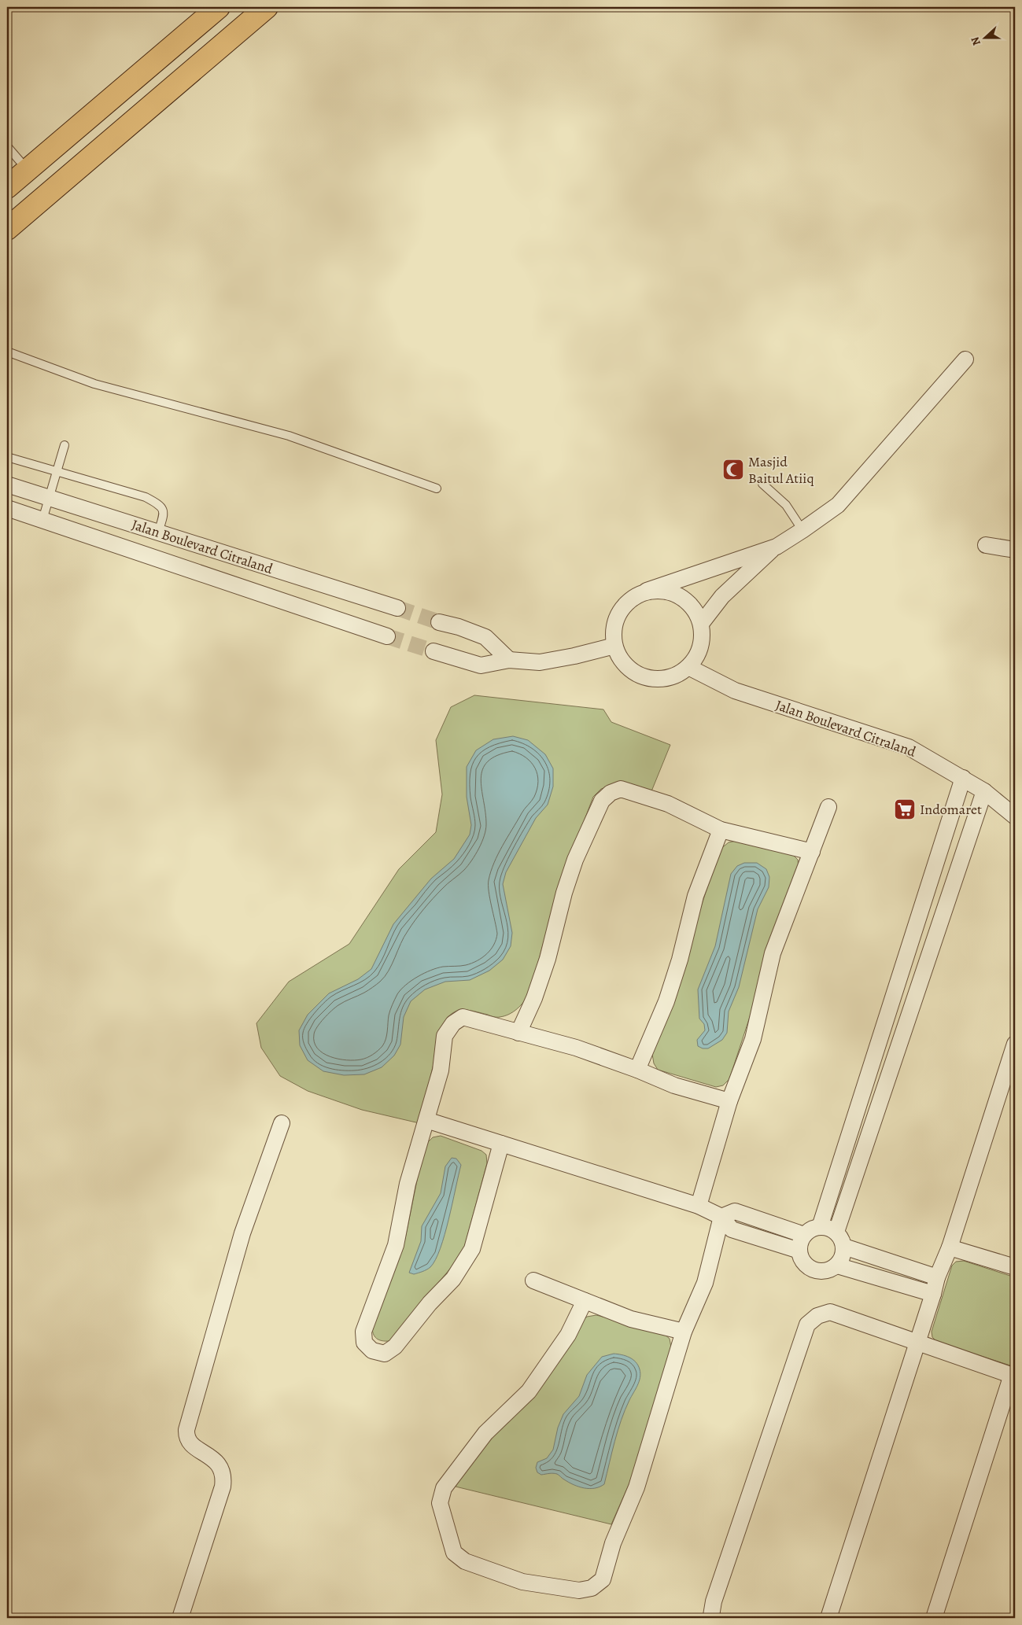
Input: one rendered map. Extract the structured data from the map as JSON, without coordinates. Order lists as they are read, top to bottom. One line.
{"streets":{"street":["Jalan Boulevard Citraland"]},"places":{"mosque":["Masjid Baitul Atiiq"],"supermarket":["Indomaret"]},"north":"left"}
